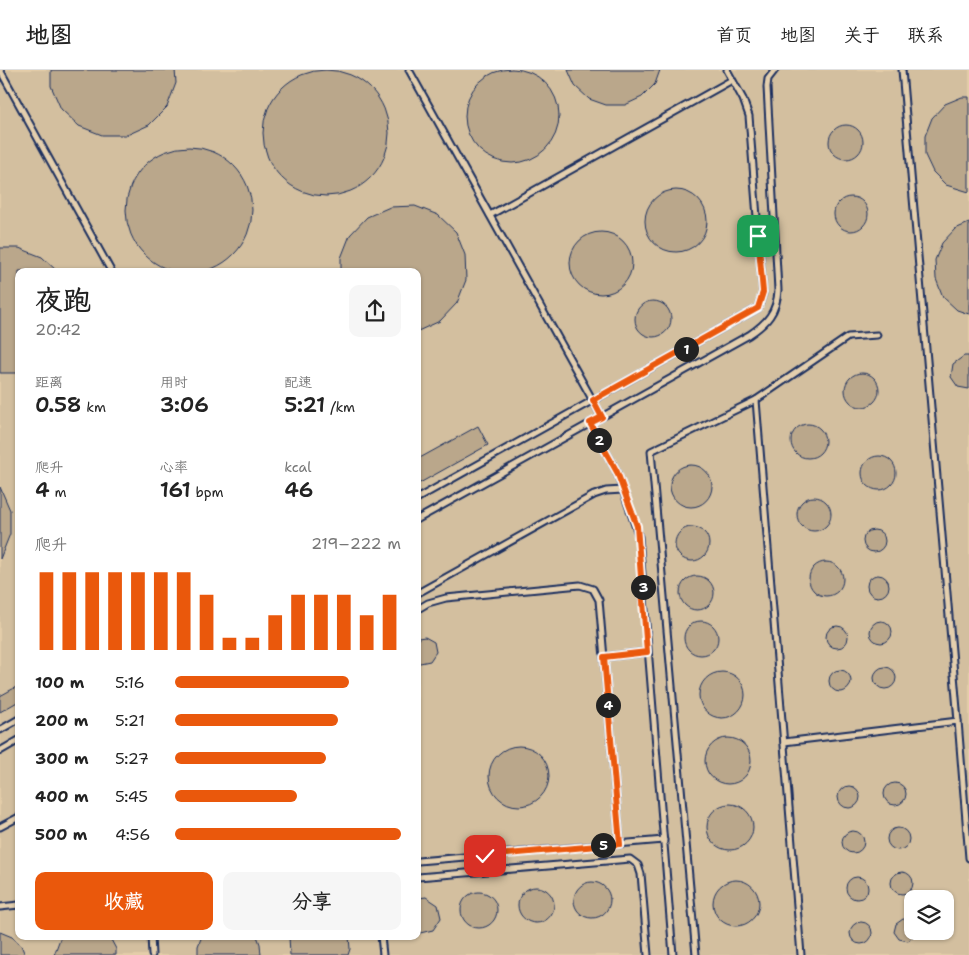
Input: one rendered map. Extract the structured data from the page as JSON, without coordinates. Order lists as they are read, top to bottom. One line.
{"page":{"header":"地图","nav":["首页","地图","关于","联系"],"heading":["夜跑","20:42"],"pins":["1","2","3","4","5"],"stats":[["距离","0.58 km"],["用时","3:06"],["配速","5:21 /km"],["爬升","4 m"],["心率","161 bpm"],["kcal","46"]],"chart":["爬升","219–222 m"],"list":[{"name":"100 m","note":"5:16"},{"name":"200 m","note":"5:21"},{"name":"300 m","note":"5:27"},{"name":"400 m","note":"5:45"},{"name":"500 m","note":"4:56"}],"buttons":["收藏","分享"]}}
